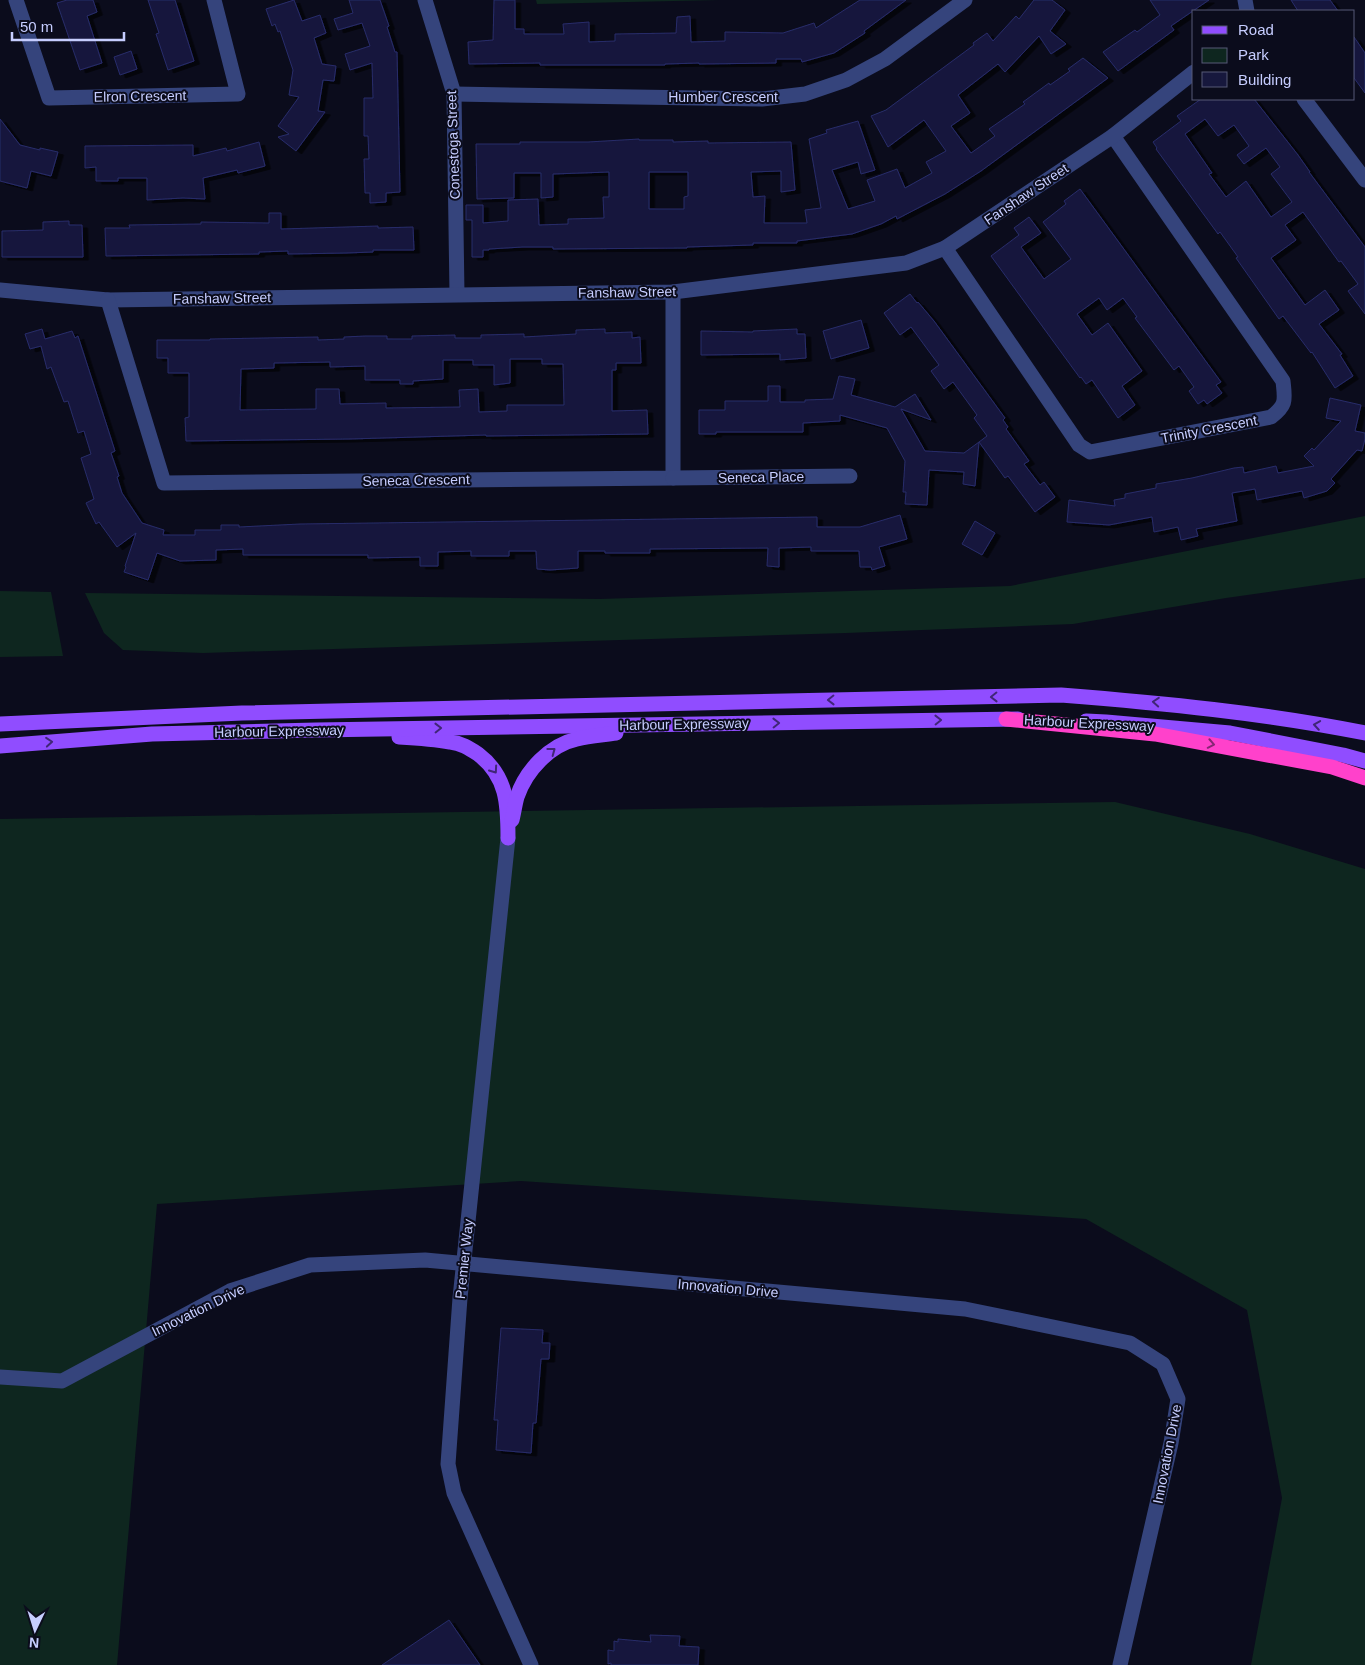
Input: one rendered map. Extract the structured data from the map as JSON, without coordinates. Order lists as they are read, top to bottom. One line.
{"streets":{"main road":["Harbour Expressway"],"street":["Elron Crescent","Humber Crescent","Conestoga Street","Fanshaw Street","Trinity Crescent","Seneca Place","Seneca Crescent","Premier Way","Innovation Drive"]},"crossings":[["Humber Crescent","Conestoga Street"],["Conestoga Street","Fanshaw Street"],["Fanshaw Street","Trinity Crescent"],["Fanshaw Street","Seneca Crescent"],["Seneca Place","Seneca Crescent"],["Premier Way","Innovation Drive"]],"legend":["Road","Park","Building"],"scale_bar":"50 m","north":"bottom"}
